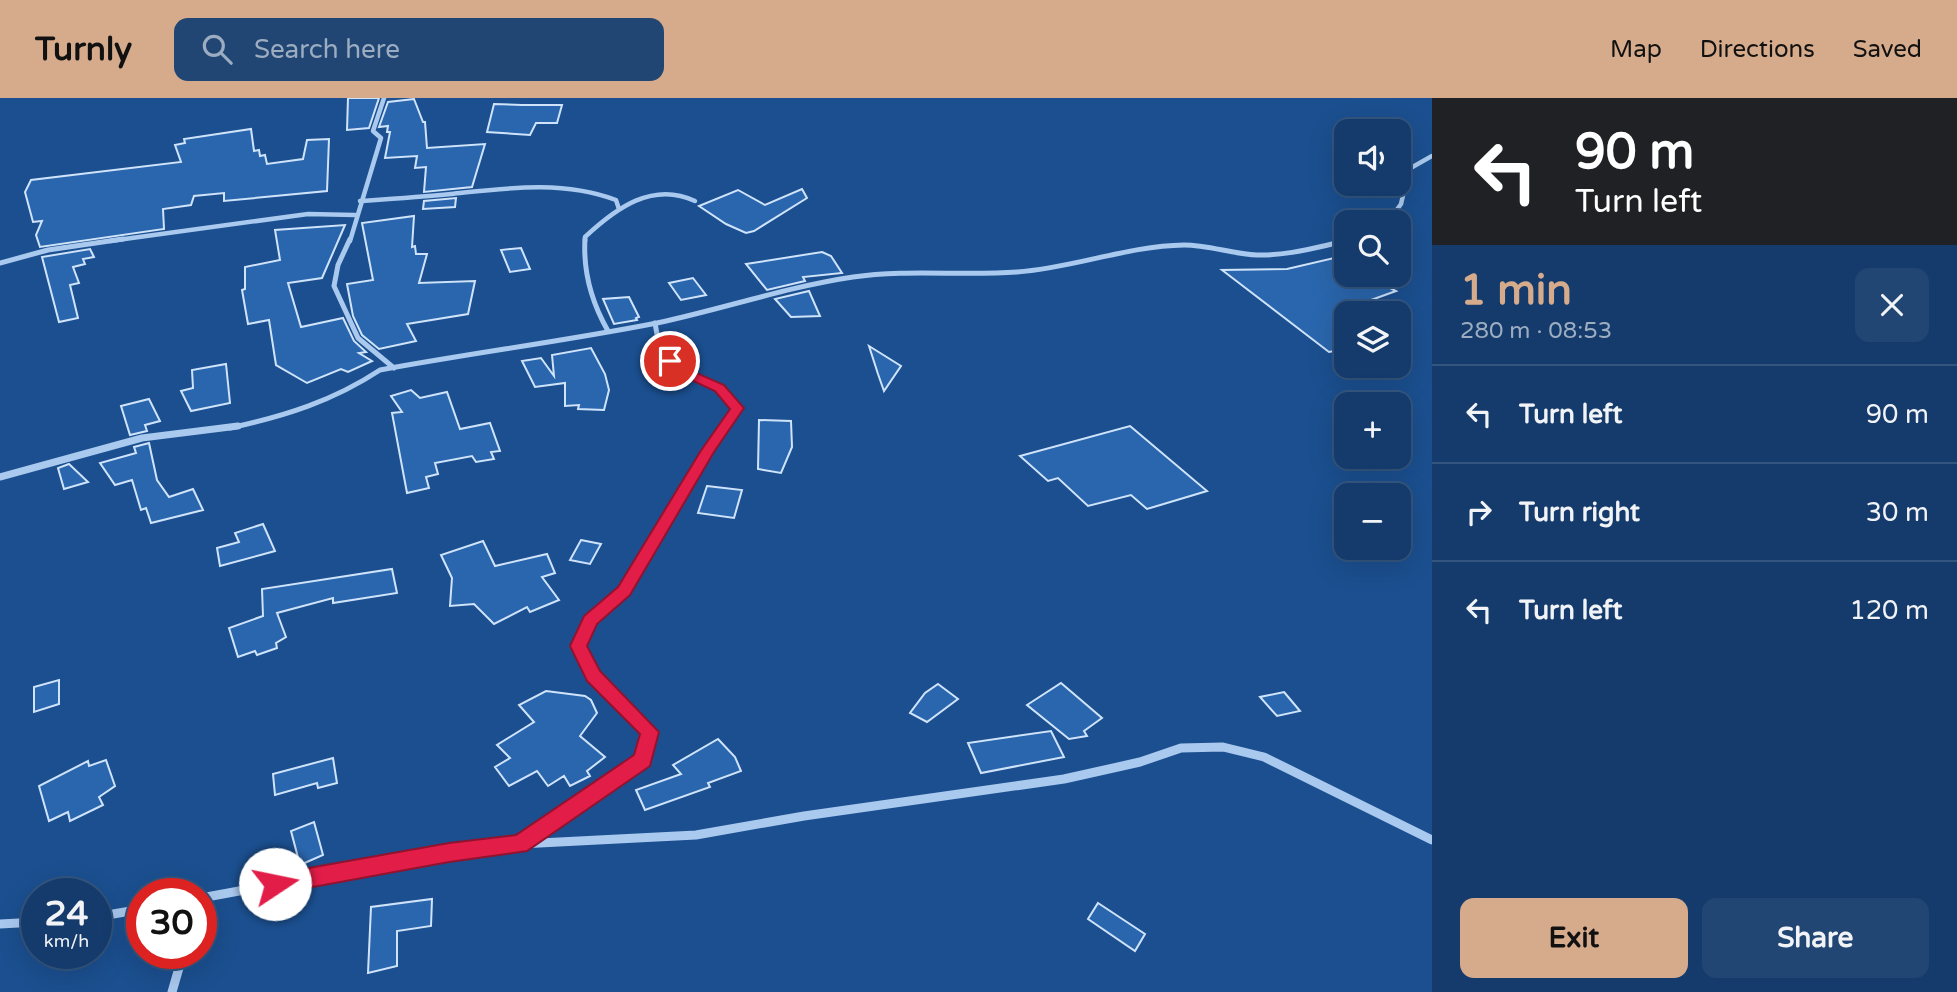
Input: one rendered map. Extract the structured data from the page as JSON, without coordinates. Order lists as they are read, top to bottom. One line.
{"page":{"header":"Turnly","search":"Search here","nav":["Map","Directions","Saved"],"turn":["90 m","Turn left"],"map_buttons":["+","−"],"heading":["1 min","280 m · 08:53"],"list":[{"name":"Turn left","value":"90 m"},{"name":"Turn right","value":"30 m"},{"name":"Turn left","value":"120 m"}],"speed":"24 km/h","limit":"30","buttons":["Exit","Share"]}}
